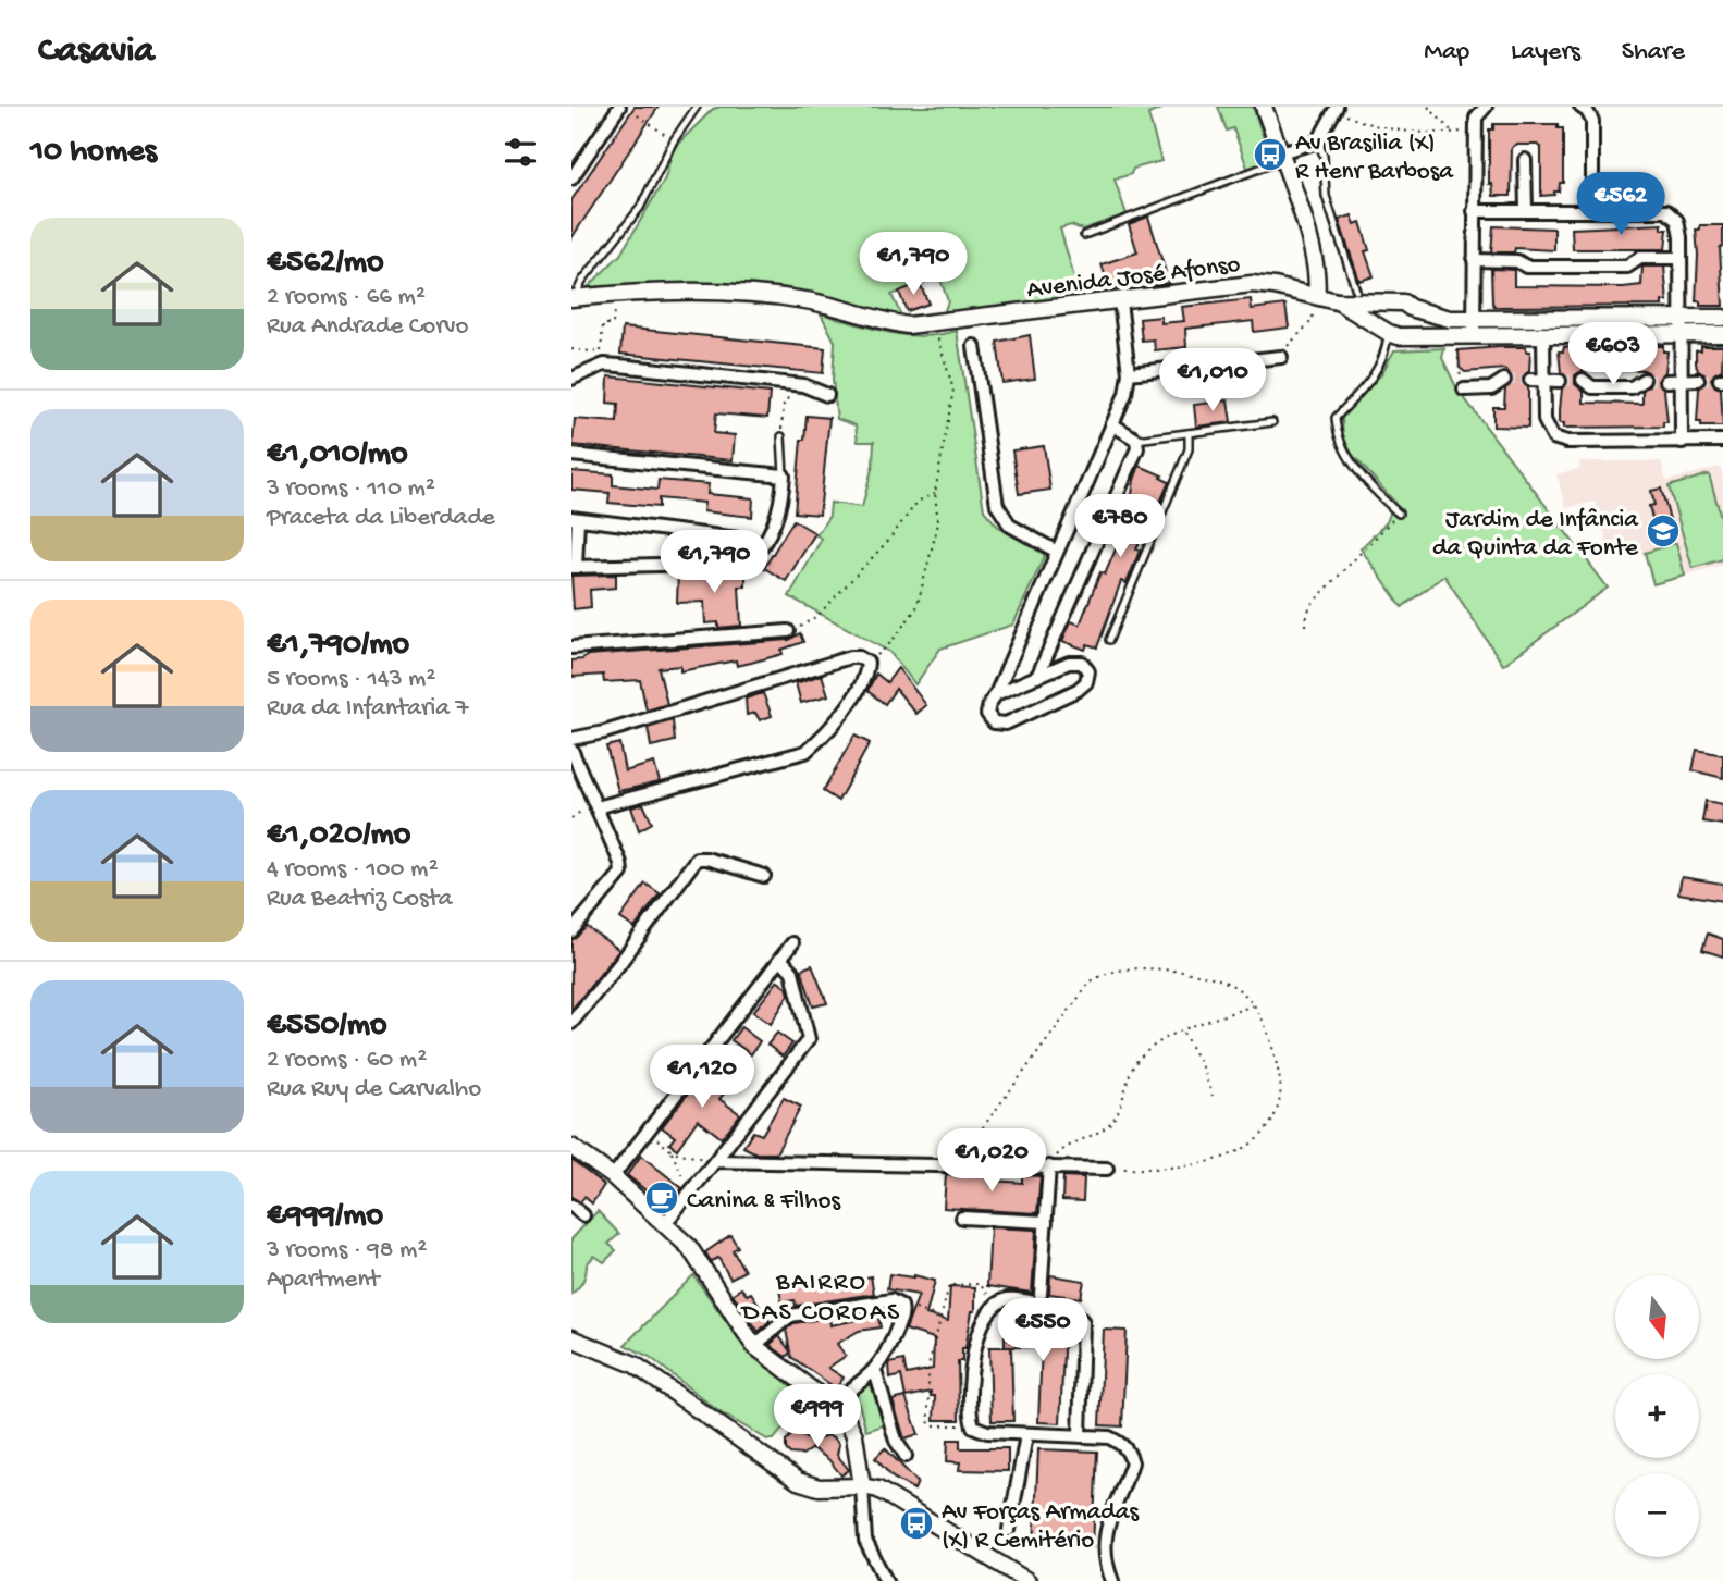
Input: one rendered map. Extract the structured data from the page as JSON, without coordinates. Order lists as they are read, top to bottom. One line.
{"streets":{"street":["Avenida José Afonso"]},"districts":["BAIRRO DAS COROAS"],"places":{"bus stop":["Av Brasilia (X) R Henr Barbosa","Av Forças Armadas (X) R Cemitério"],"school or university":["Jardim de Infância da Quinta da Fonte"],"cafe":["Canina & Filhos"]},"north":"bottom","page":{"header":"Casavia","nav":["Map","Layers","Share"],"heading":"10 homes","price":["€562","€1,790","€603","€1,010","€780","€1,790","€1,120","€1,020","€550","€999"],"list":[{"name":"€562/mo","note":"2 rooms · 66 m² · Rua Andrade Corvo"},{"name":"€1,010/mo","note":"3 rooms · 110 m² · Praceta da Liberdade"},{"name":"€1,790/mo","note":"5 rooms · 143 m² · Rua da Infantaria 7"},{"name":"€1,020/mo","note":"4 rooms · 100 m² · Rua Beatriz Costa"},{"name":"€550/mo","note":"2 rooms · 60 m² · Rua Ruy de Carvalho"},{"name":"€999/mo","note":"3 rooms · 98 m² · Apartment"}],"map_buttons":["+","−"]}}
